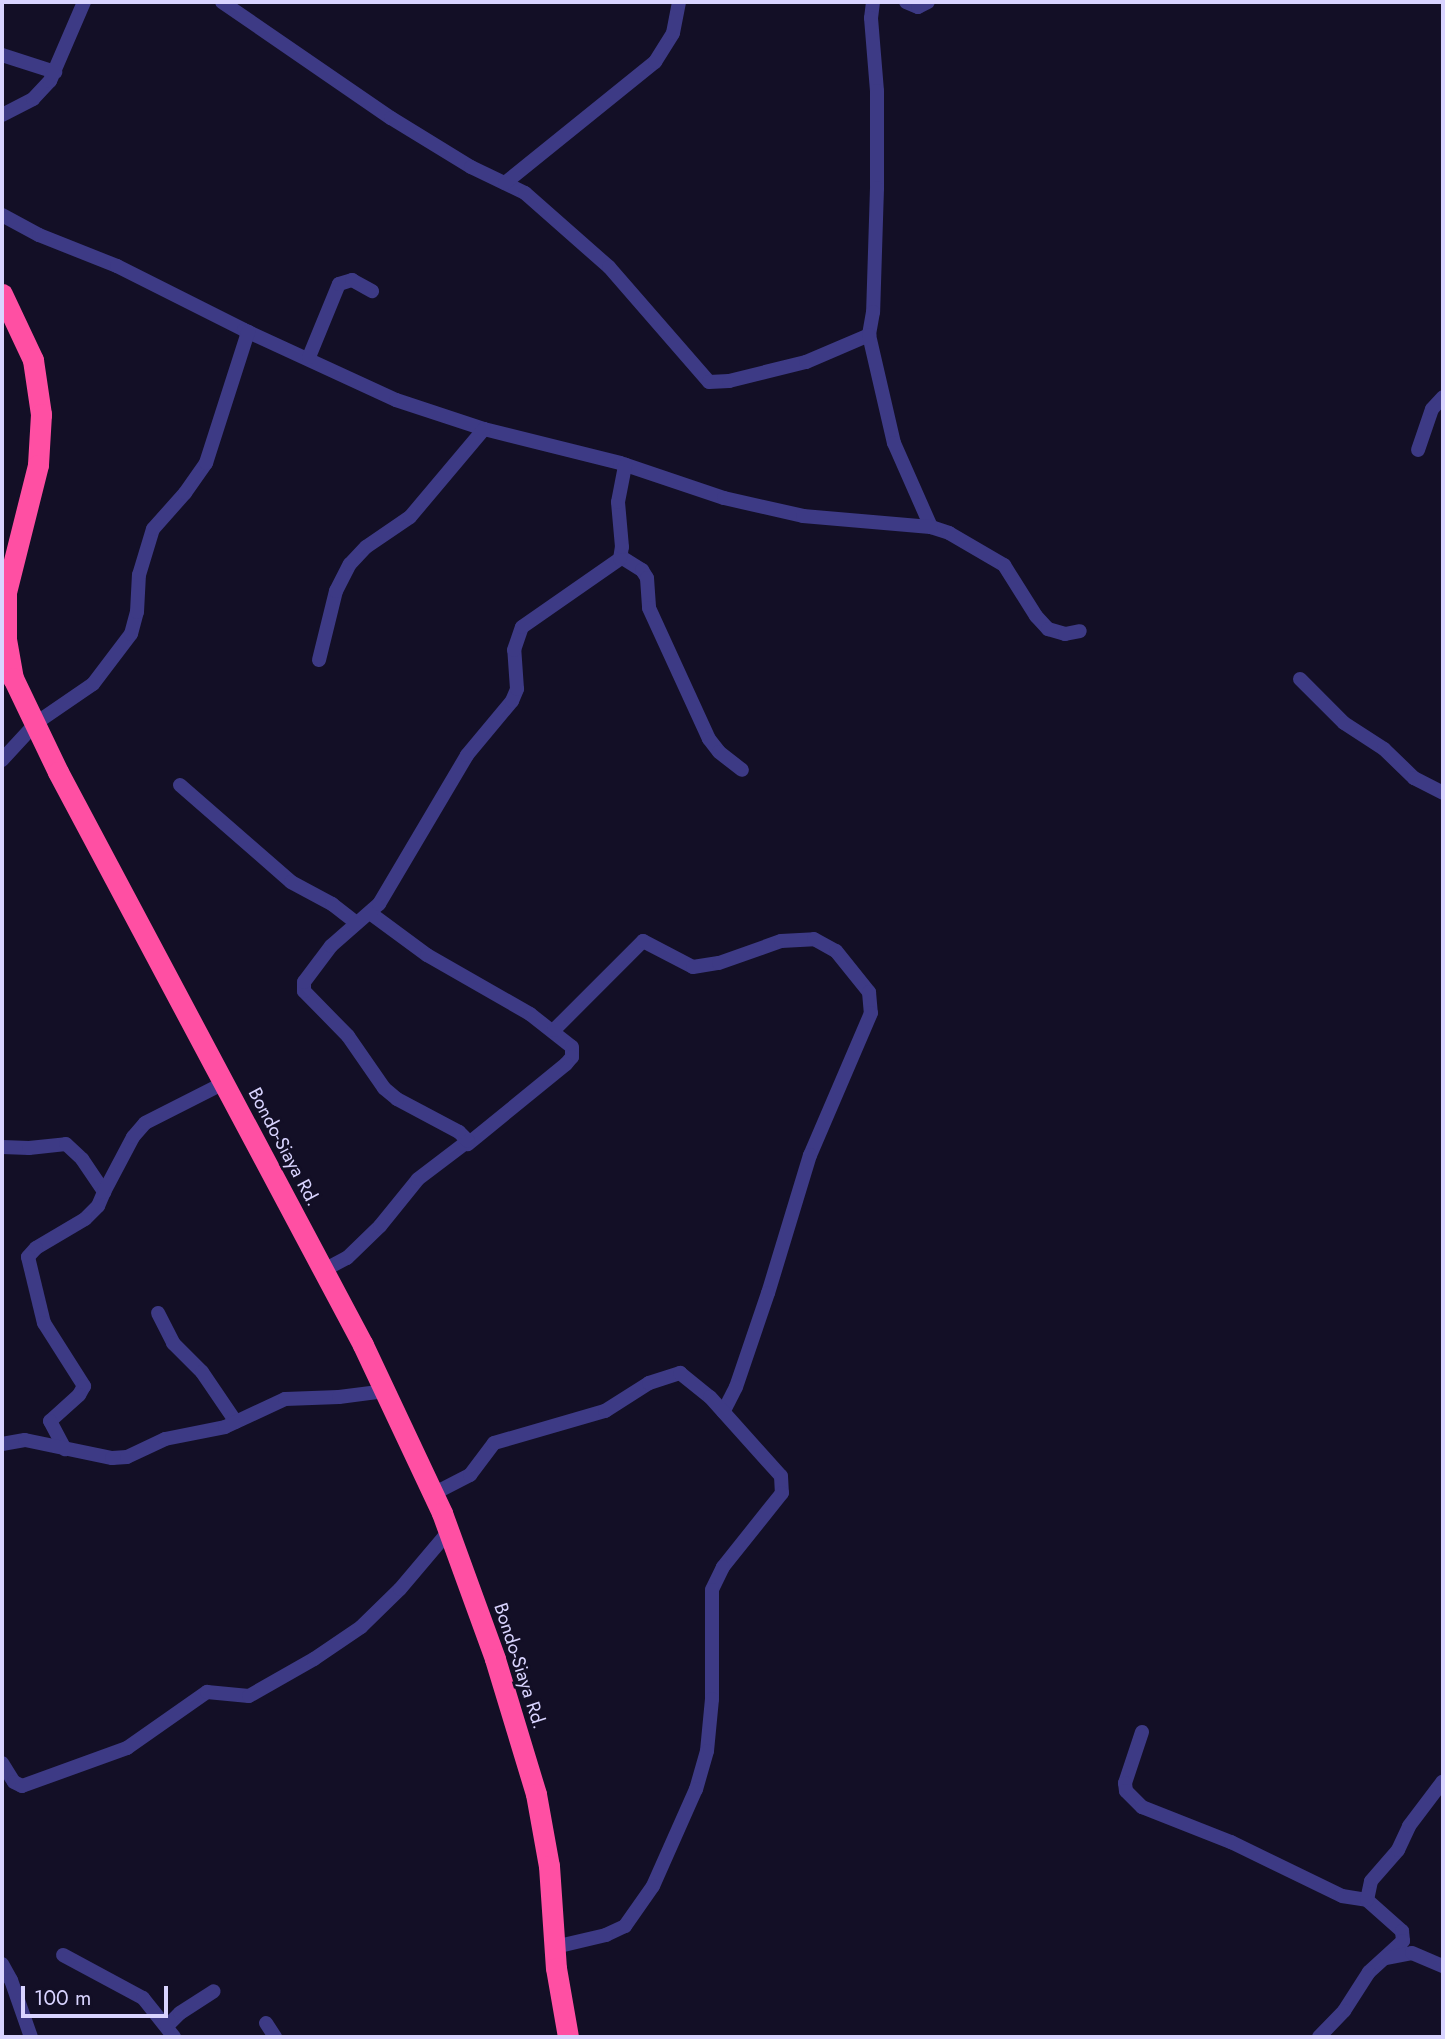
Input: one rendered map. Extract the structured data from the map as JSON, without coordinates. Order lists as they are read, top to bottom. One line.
{"streets":{"highway":["Bondo-Siaya Rd."]},"scale_bar":"100 m"}
